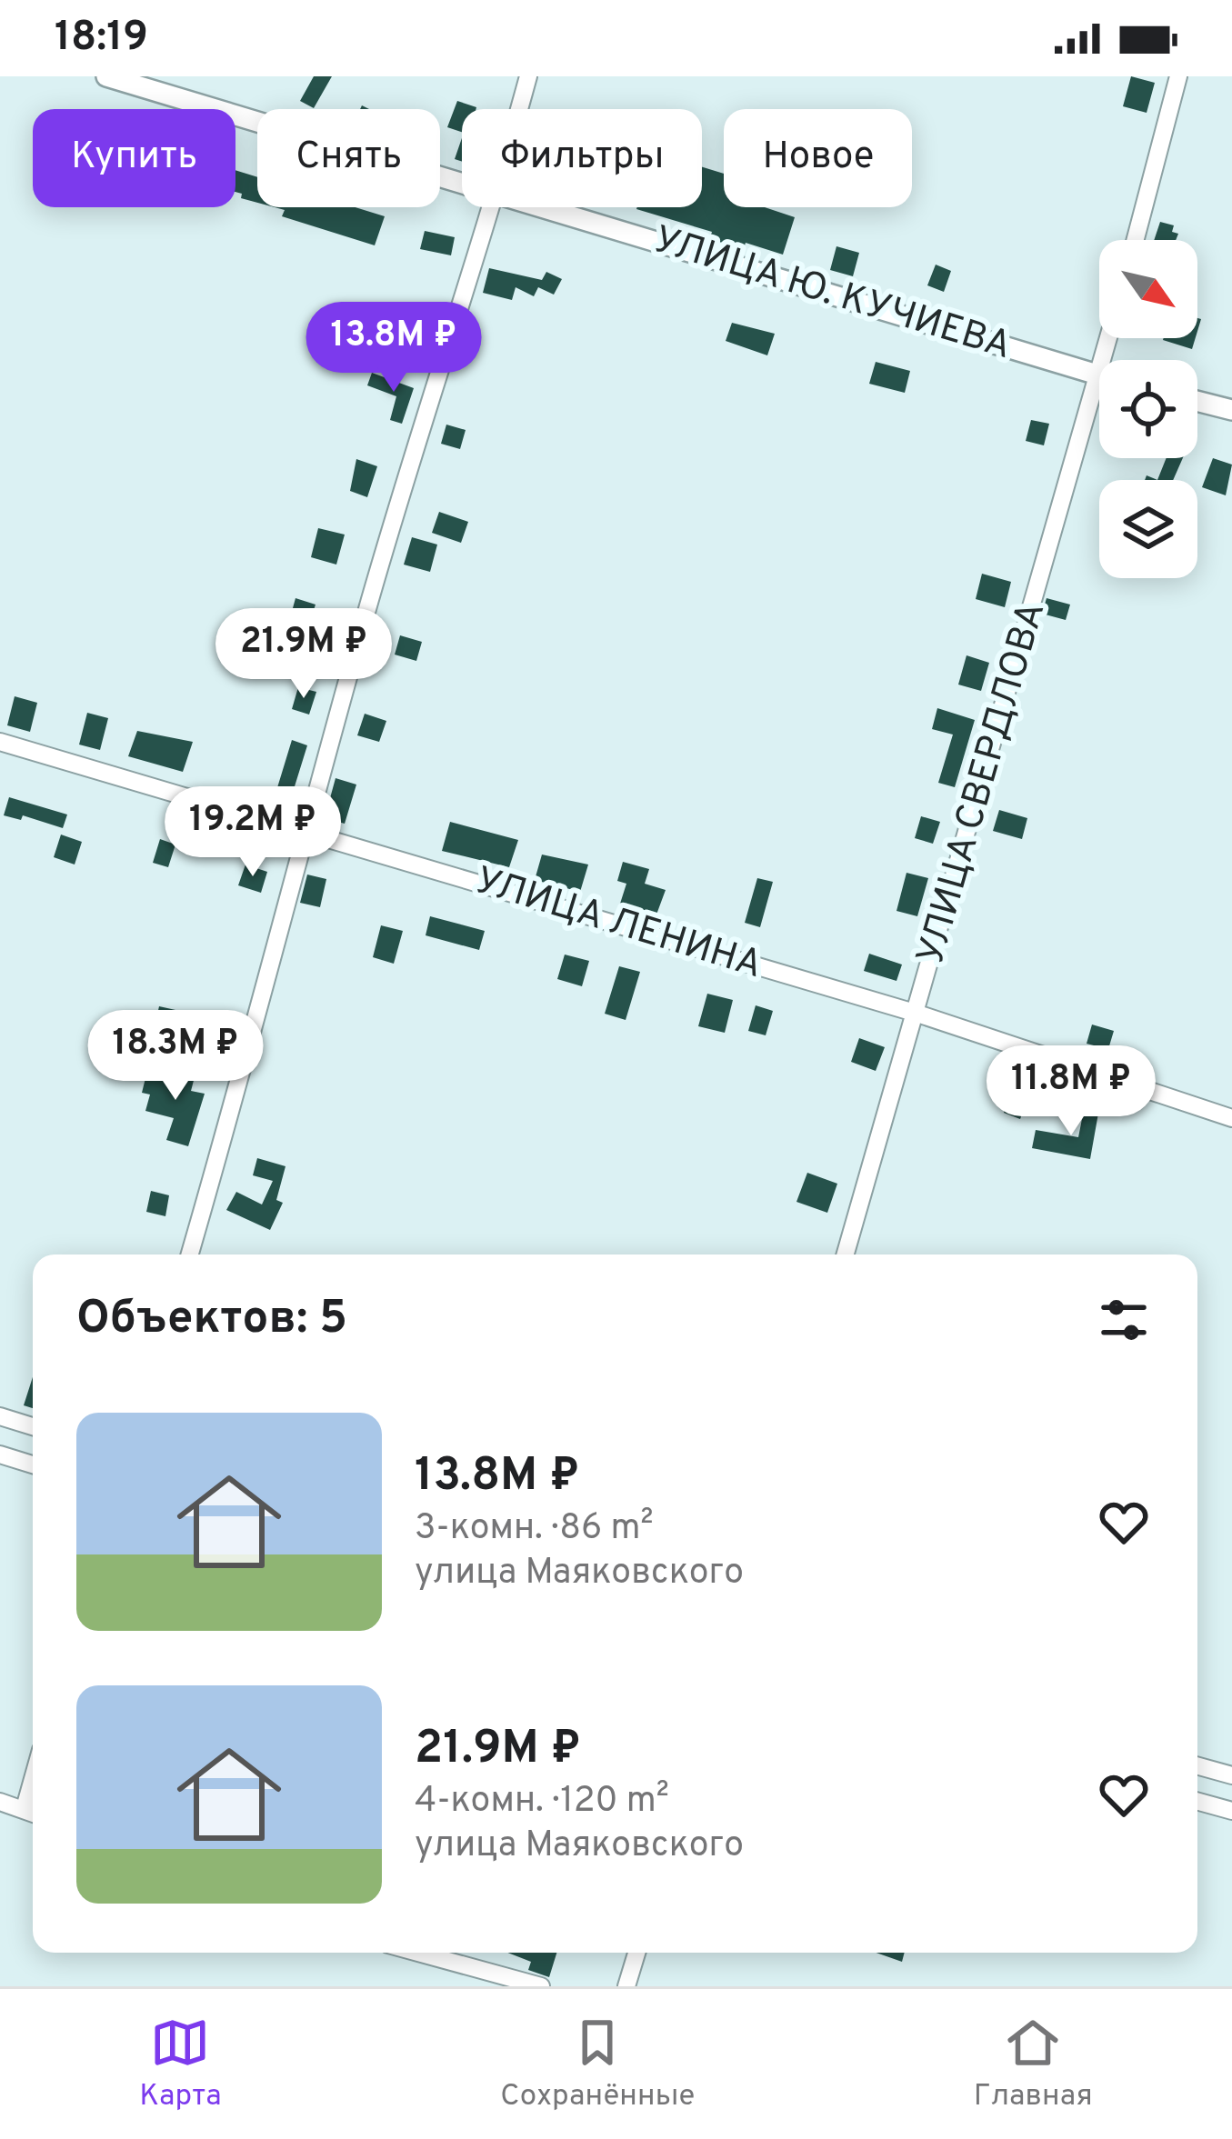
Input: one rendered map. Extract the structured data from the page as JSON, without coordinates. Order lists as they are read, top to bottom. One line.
{"streets":{"street":["УЛИЦА Ю. КУЧИЕВА","УЛИЦА СВЕРДЛОВА","УЛИЦА ЛЕНИНА"]},"crossings":[["УЛИЦА СВЕРДЛОВА","УЛИЦА ЛЕНИНА"]],"north":"bottom right","page":{"status":"18:19","chip":["Купить","Снять","Фильтры","Новое"],"price":["13.8M ₽","21.9M ₽","19.2M ₽","18.3M ₽","11.8M ₽"],"heading":"Объектов: 5","list":[{"name":"13.8M ₽","note":"3-комн. · 86 m² · улица Маяковского"},{"name":"21.9M ₽","note":"4-комн. · 120 m² · улица Маяковского"}],"tabs":["Карта","Сохранённые","Главная"]}}
